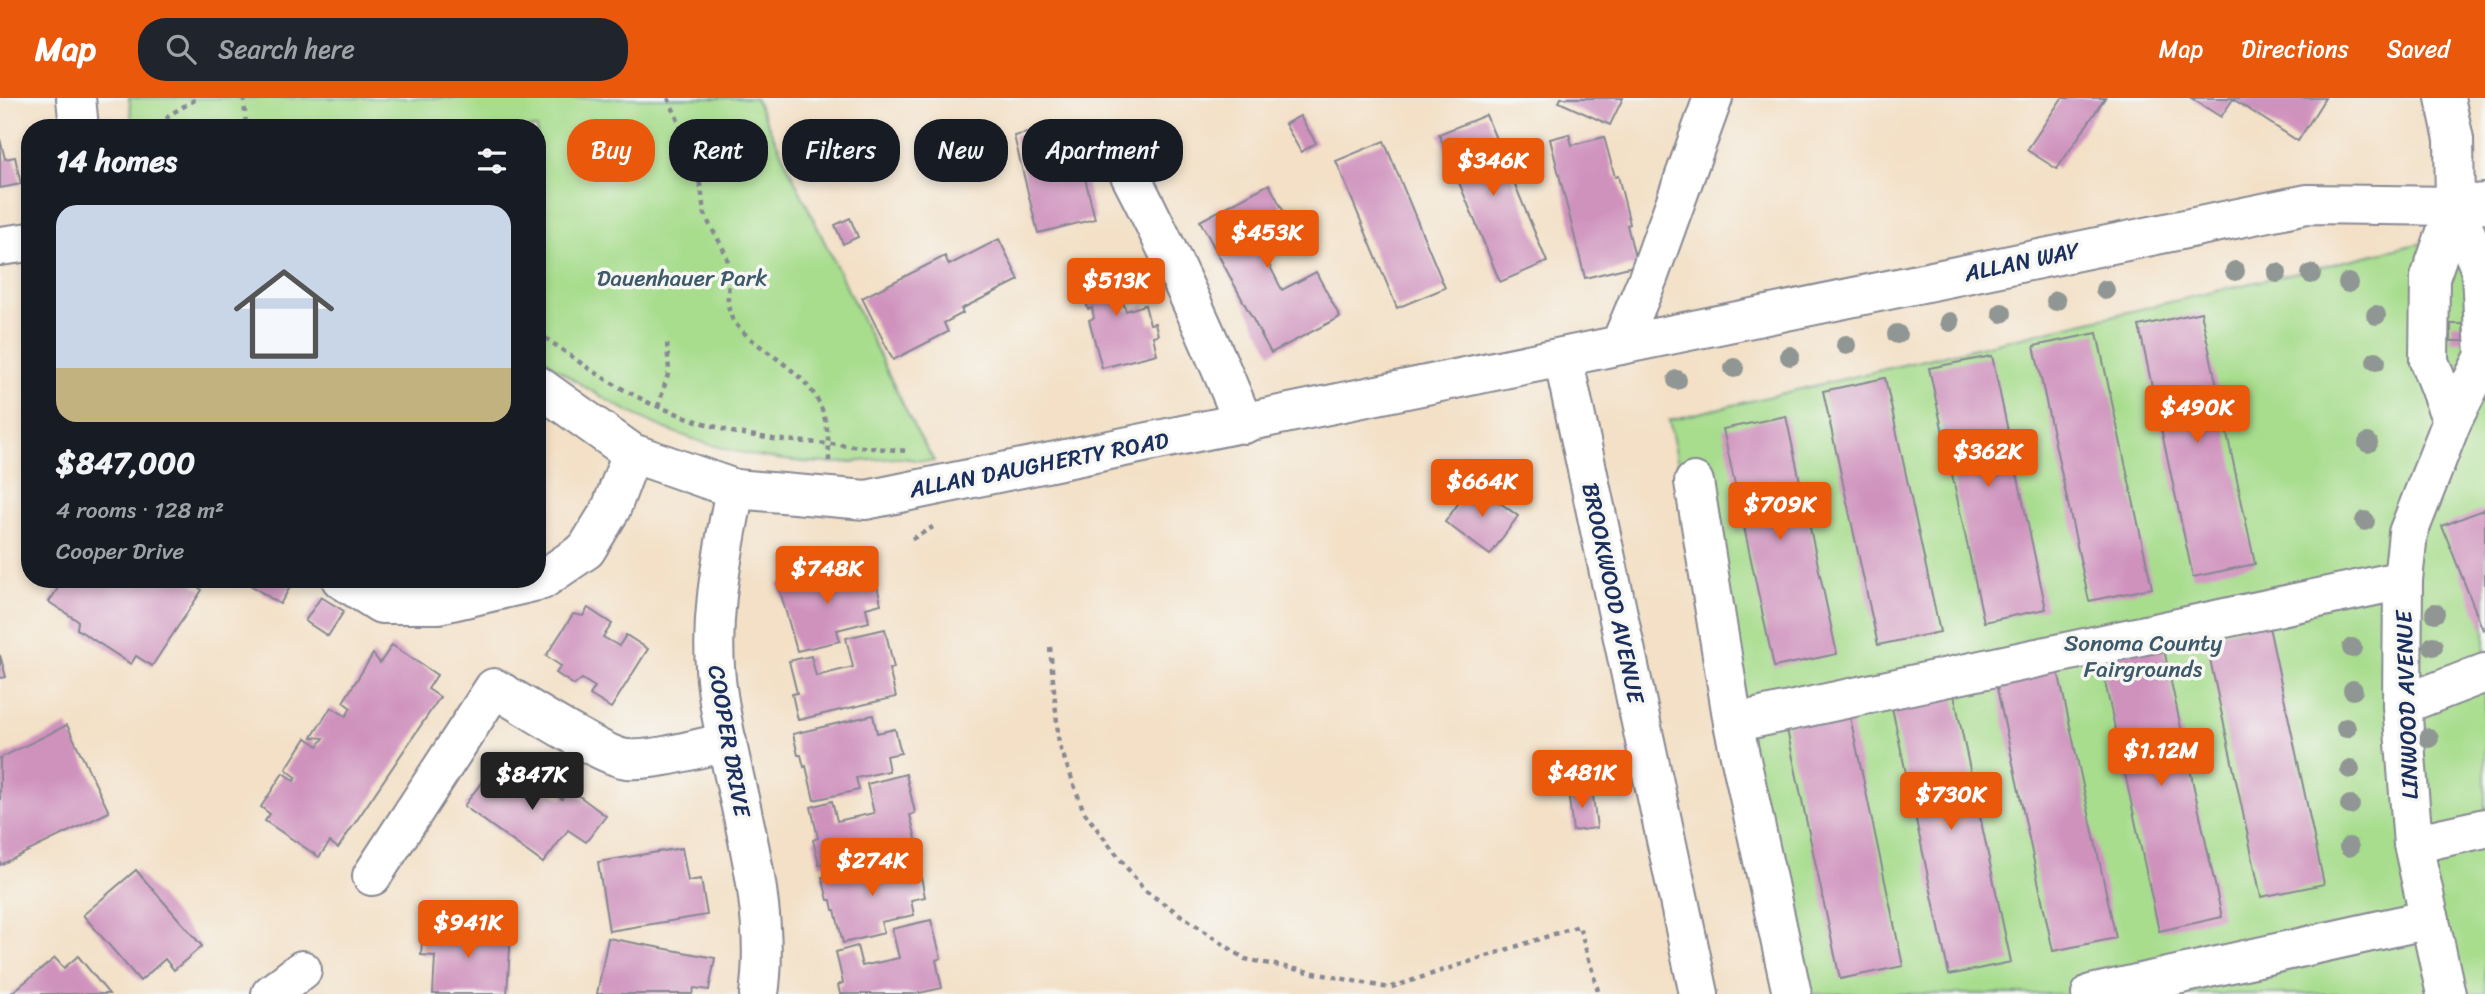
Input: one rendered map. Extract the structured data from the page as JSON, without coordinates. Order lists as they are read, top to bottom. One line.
{"streets":{"street":["ALLAN WAY","ALLAN DAUGHERTY ROAD","BROOKWOOD AVENUE","LINWOOD AVENUE","COOPER DRIVE"]},"crossings":[["ALLAN WAY","ALLAN DAUGHERTY ROAD"],["ALLAN WAY","BROOKWOOD AVENUE"],["ALLAN WAY","LINWOOD AVENUE"],["ALLAN DAUGHERTY ROAD","BROOKWOOD AVENUE"],["ALLAN DAUGHERTY ROAD","COOPER DRIVE"]],"parks":["Dauenhauer Park","Sonoma County Fairgrounds"],"page":{"header":"Map","search":"Search here","nav":["Map","Directions","Saved"],"chip":["Buy","Rent","Filters","New","Apartment"],"heading":"14 homes","price":["$346K","$453K","$513K","$490K","$362K","$664K","$709K","$748K","$1.12M","$481K","$847K","$730K","$274K","$941K"],"list":[{"name":"$847,000","note":"4 rooms · 128 m² · Cooper Drive"}]}}
